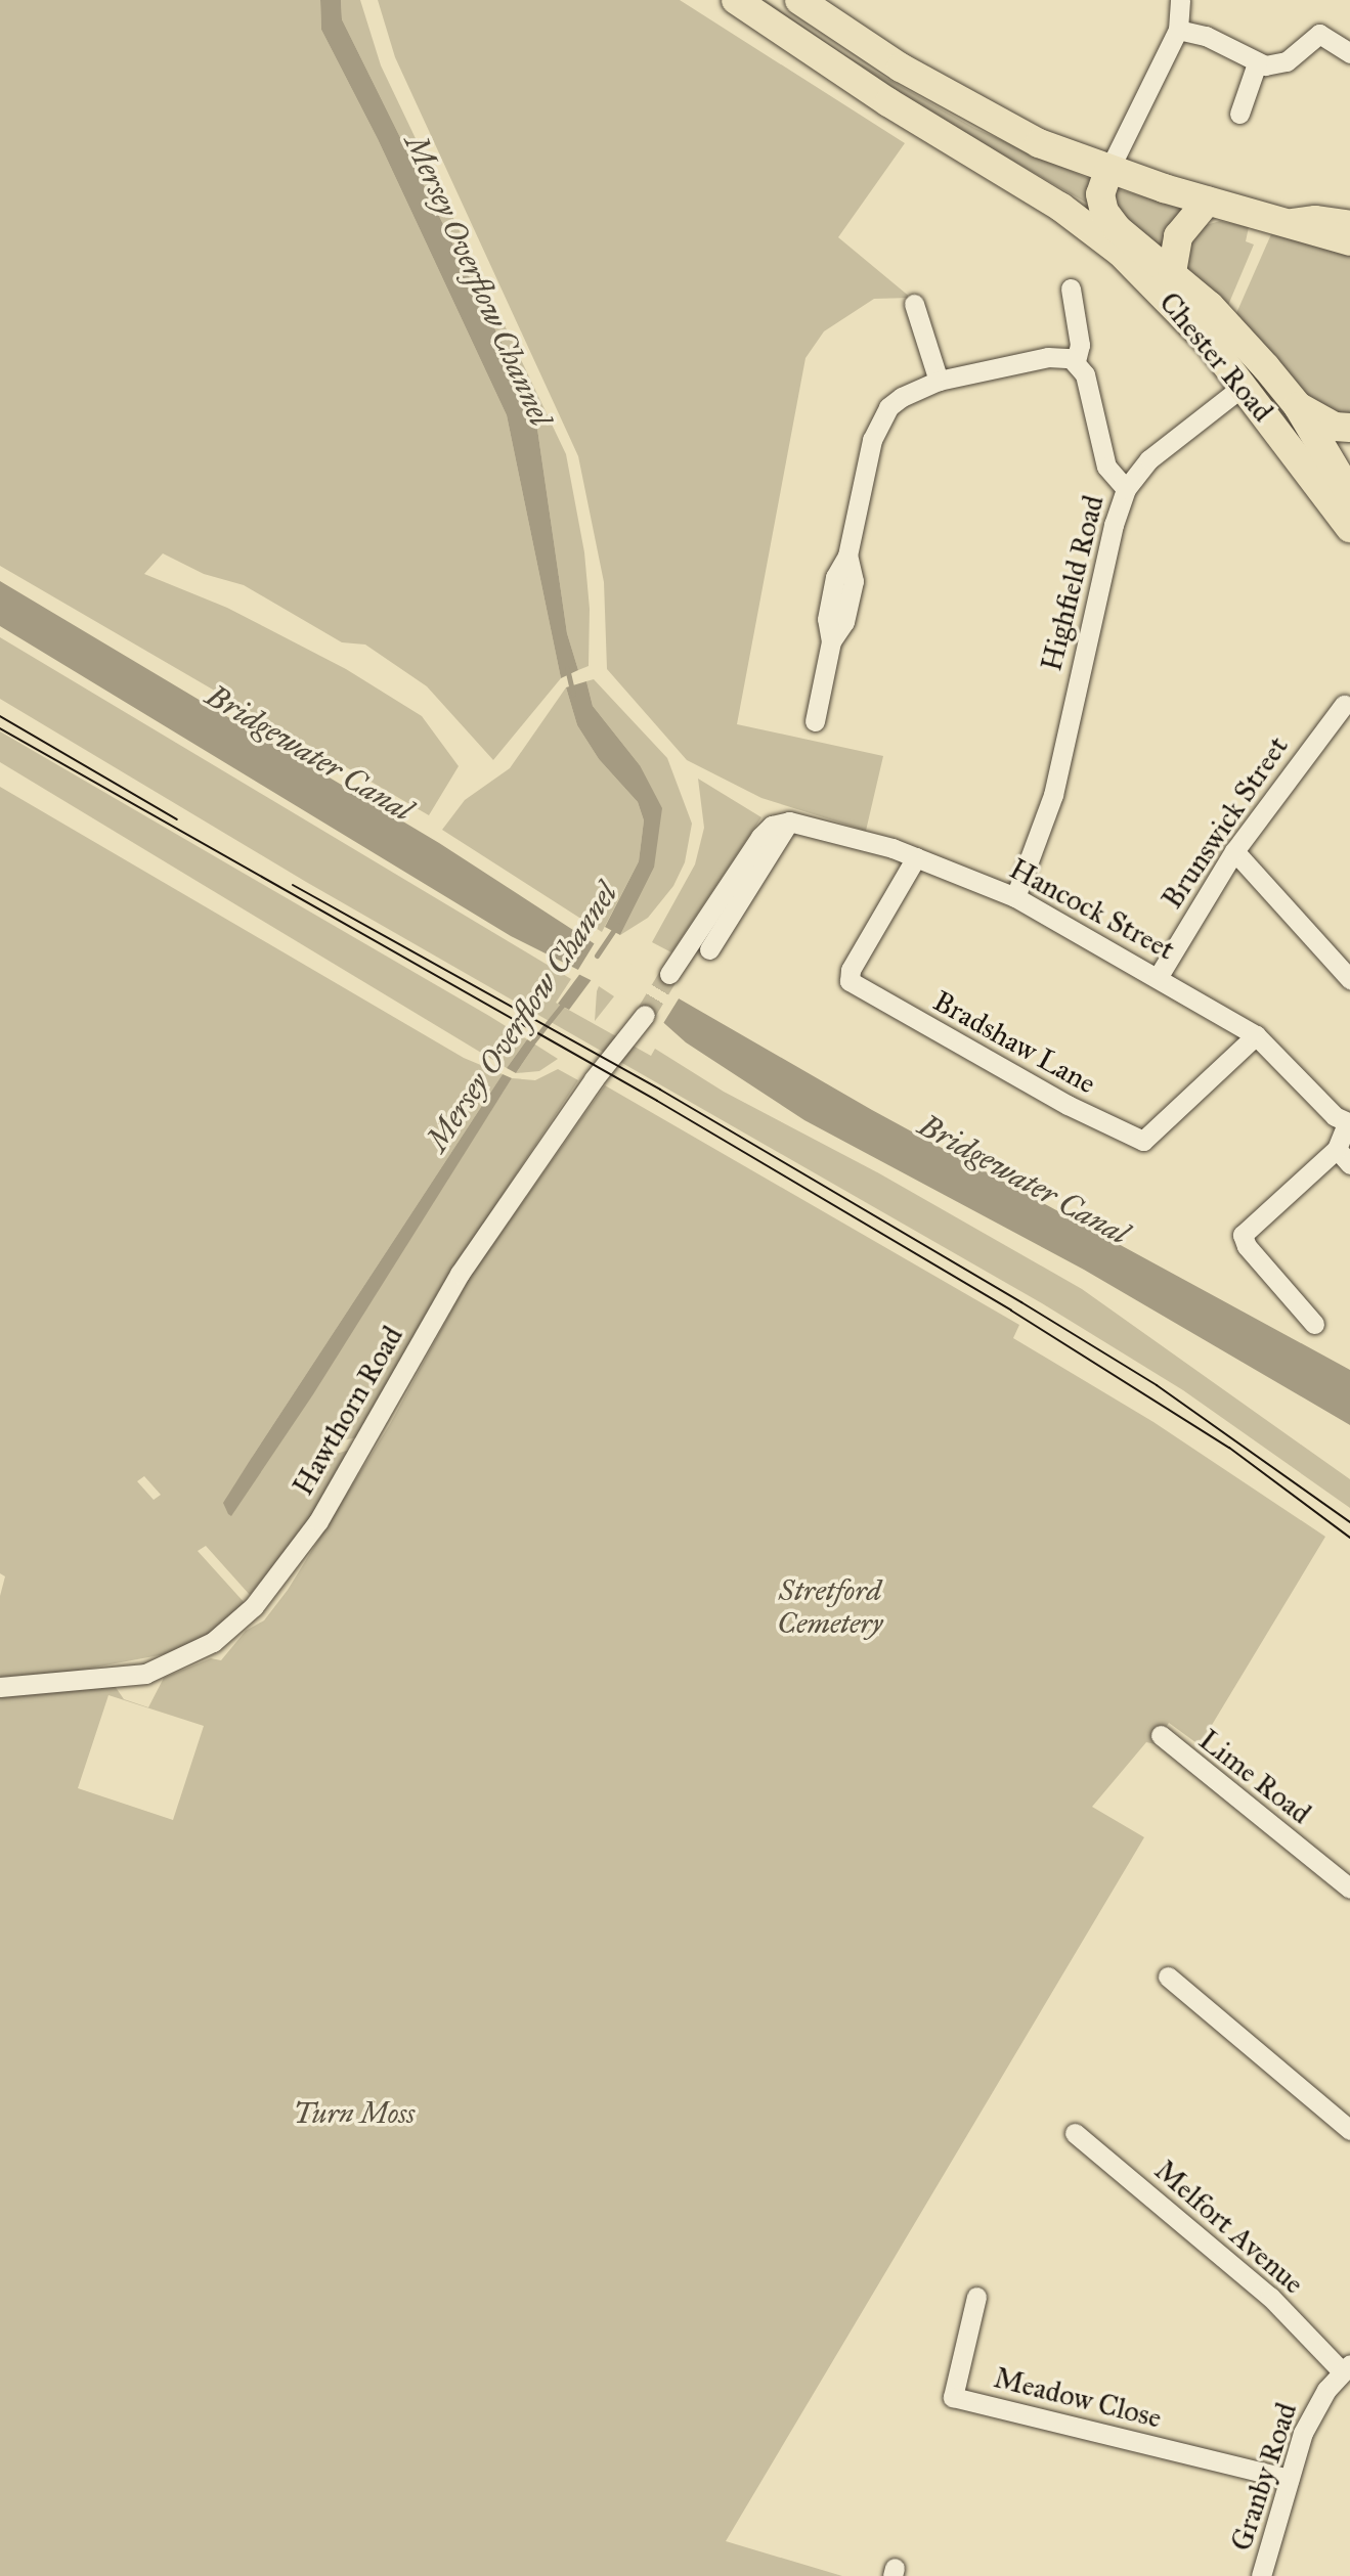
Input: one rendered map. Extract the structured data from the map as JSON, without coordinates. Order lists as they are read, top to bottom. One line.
{"streets":{"highway":["Chester Road"],"street":["Highfield Road","Brunswick Street","Hancock Street","Bradshaw Lane","Hawthorn Road","Lime Road","Melfort Avenue","Meadow Close","Granby Road"]},"crossings":[["Highfield Road","Hancock Street"],["Brunswick Street","Hancock Street"],["Hancock Street","Bradshaw Lane"],["Melfort Avenue","Granby Road"],["Meadow Close","Granby Road"]],"water":["Mersey Overflow Channel","Bridgewater Canal"],"parks":["Stretford Cemetery","Turn Moss"]}
